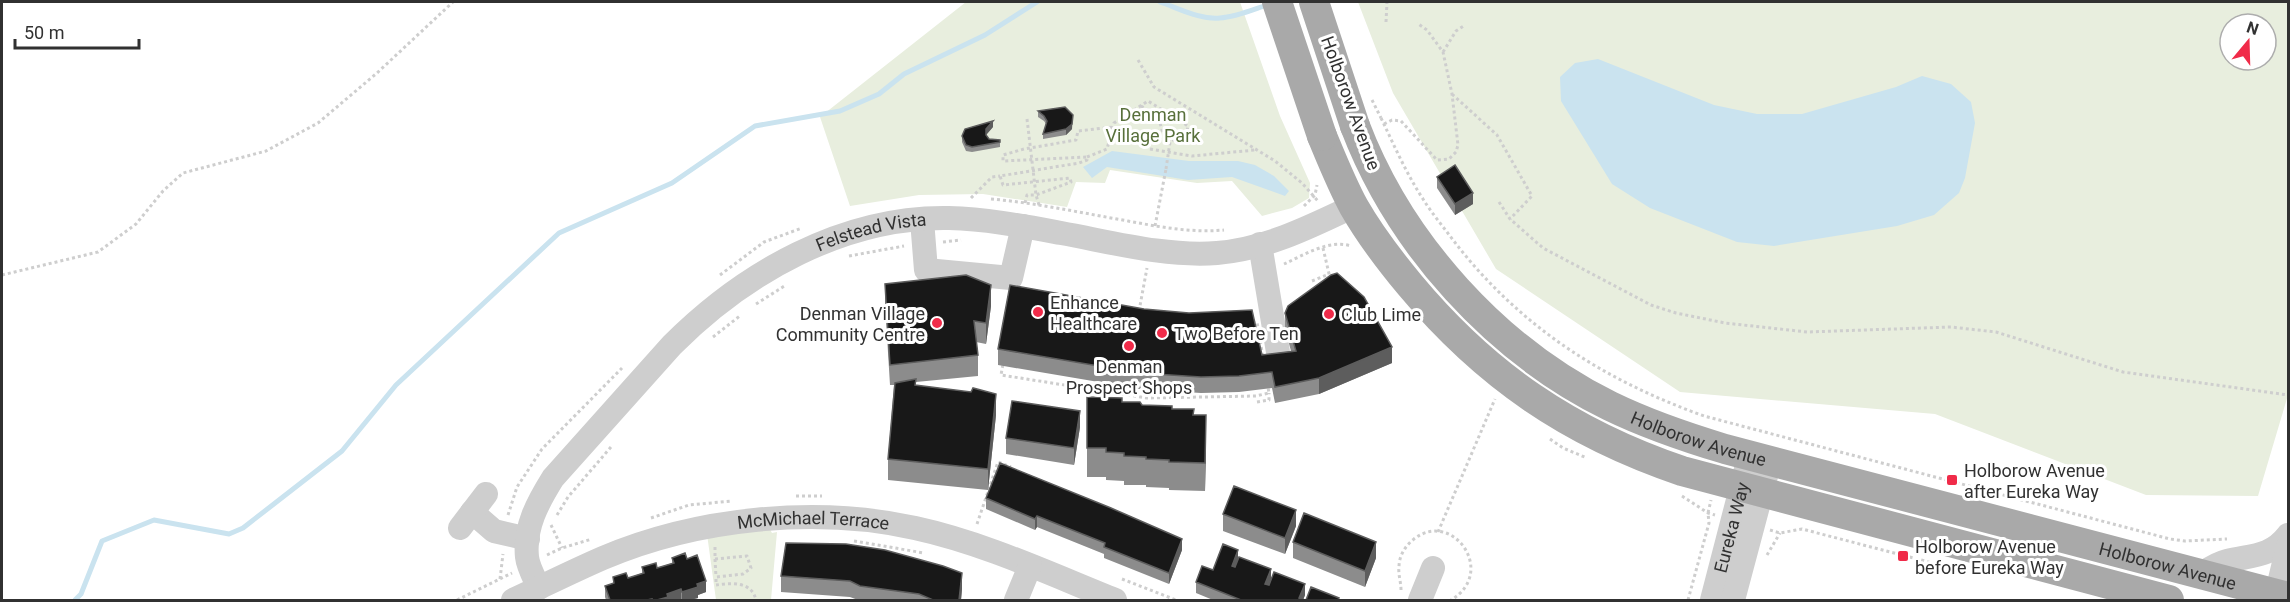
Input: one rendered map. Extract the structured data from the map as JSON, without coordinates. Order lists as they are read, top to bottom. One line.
{"streets":{"main road":["Holborow Avenue","Felstead Vista"],"street":["McMichael Terrace","Eureka Way"]},"crossings":[["Holborow Avenue","Felstead Vista"],["Holborow Avenue","Eureka Way"],["Felstead Vista","McMichael Terrace"]],"parks":["Denman Village Park"],"places":{"other":["Enhance Healthcare","Club Lime","Denman Village Community Centre","Two Before Ten","Denman Prospect Shops"],"transit":["Holborow Avenue after Eureka Way","Holborow Avenue before Eureka Way"]},"scale_bar":"50 m","north":"top"}
